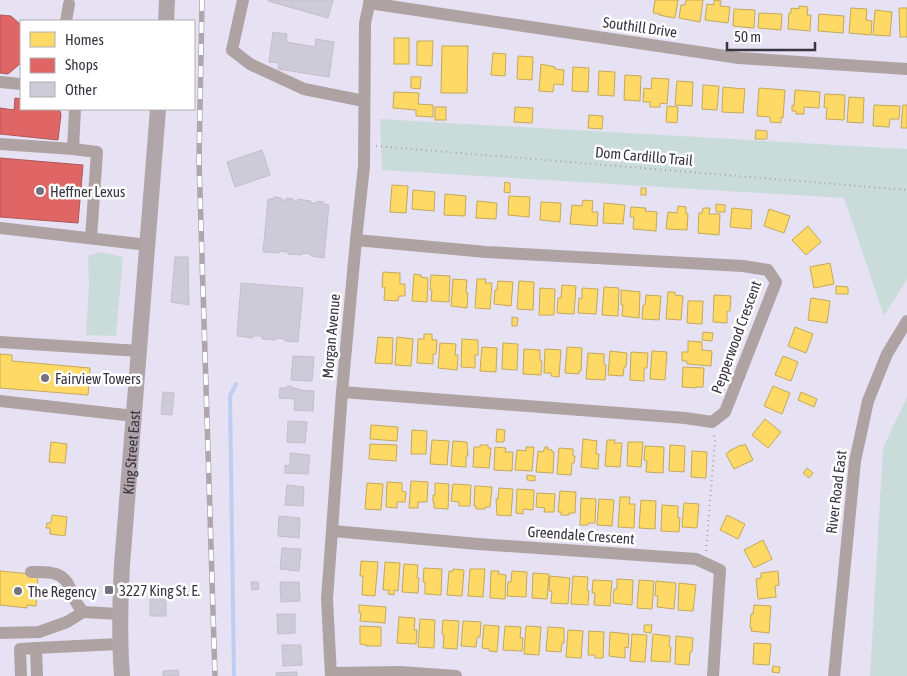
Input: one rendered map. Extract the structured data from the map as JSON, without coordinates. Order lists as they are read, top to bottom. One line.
{"streets":{"main road":["King Street East"],"street":["Southill Drive","Morgan Avenue","Pepperwood Crescent","River Road East","Greendale Crescent"],"path":["Dom Cardillo Trail"]},"crossings":[["Southill Drive","Morgan Avenue"],["Morgan Avenue","Pepperwood Crescent"],["Morgan Avenue","Greendale Crescent"]],"places":{"other":["Heffner Lexus","Fairview Towers","The Regency"],"transit":["3227 King St. E."]},"legend":["Homes","Shops","Other"],"scale_bar":"50 m"}
